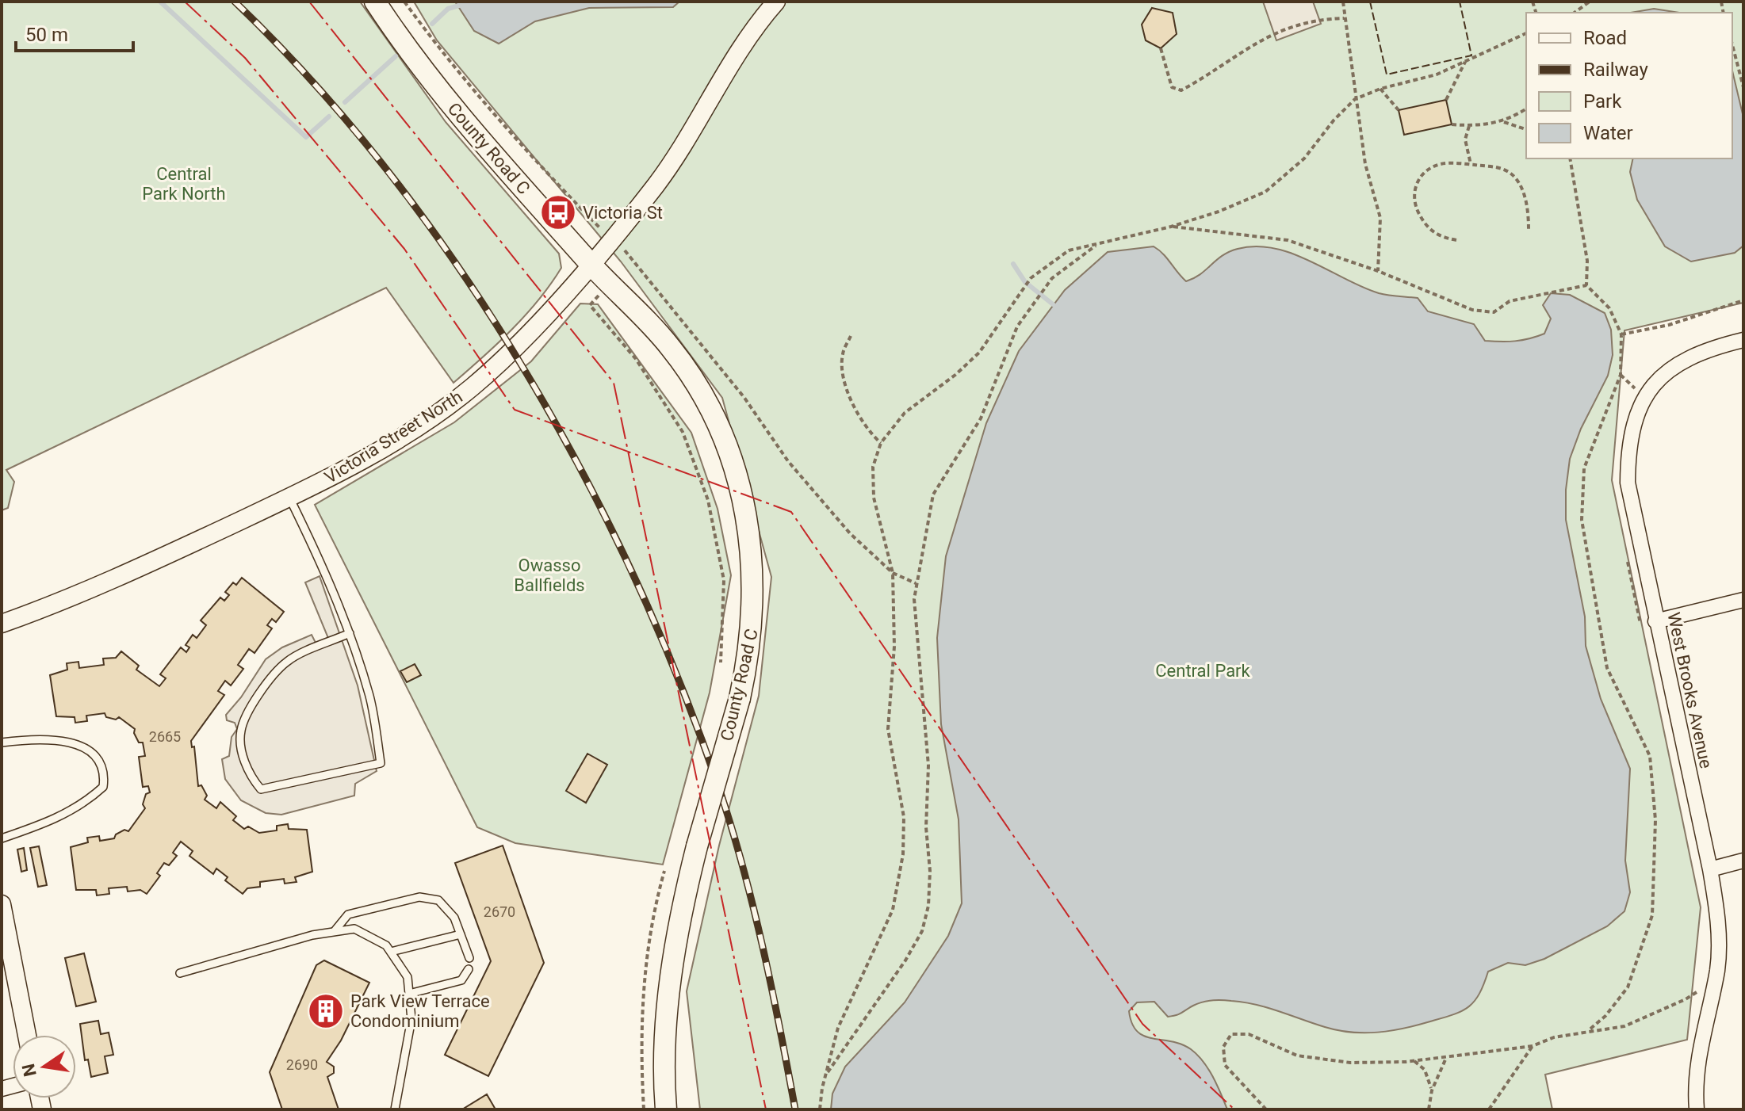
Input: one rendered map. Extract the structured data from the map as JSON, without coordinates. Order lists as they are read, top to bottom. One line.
{"streets":{"main road":["County Road C"],"street":["Victoria Street North","West Brooks Avenue"]},"crossings":[["County Road C","Victoria Street North"]],"parks":["Central Park North","Owasso Ballfields","Central Park"],"places":{"bus stop":["Victoria St"],"building":["Park View Terrace Condominium"]},"house_numbers":["2665","2670","2690"],"legend":["Road","Railway","Park","Water"],"scale_bar":"50 m","north":"left"}
